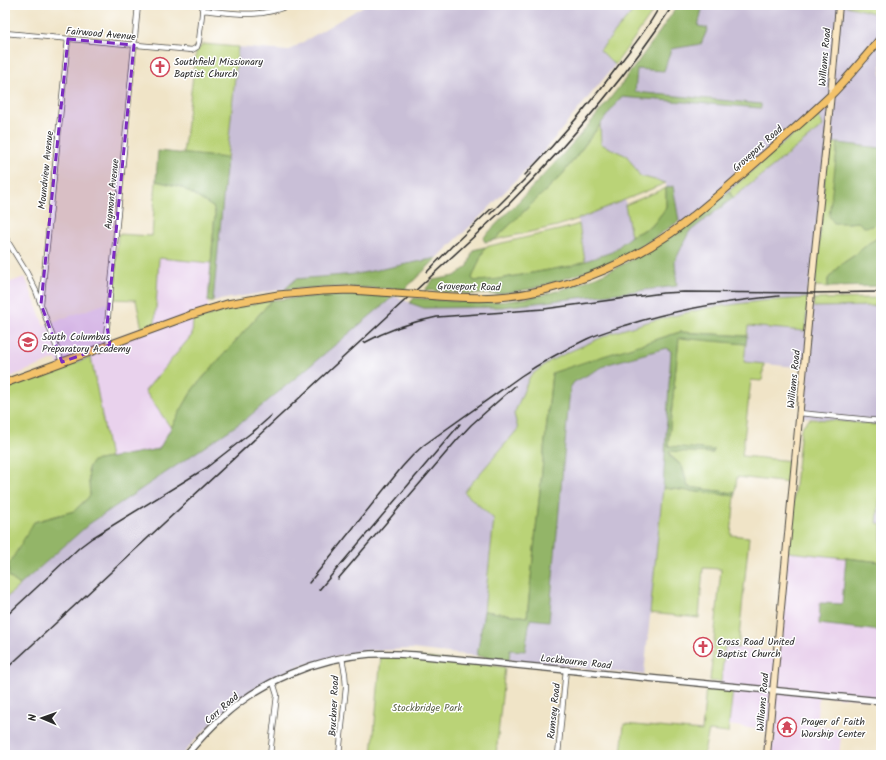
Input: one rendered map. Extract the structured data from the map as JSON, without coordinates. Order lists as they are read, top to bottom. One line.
{"streets":{"main road":["Williams Road","Groveport Road"],"street":["Fairwood Avenue","Moundview Avenue","Augmont Avenue","Lockbourne Road","Bruckner Road","Corr Road","Rumsey Road"]},"crossings":[["Fairwood Avenue","Moundview Avenue"],["Fairwood Avenue","Augmont Avenue"],["Williams Road","Groveport Road"],["Williams Road","Lockbourne Road"],["Groveport Road","Augmont Avenue"],["Lockbourne Road","Bruckner Road"],["Lockbourne Road","Corr Road"],["Lockbourne Road","Rumsey Road"]],"parks":["Stockbridge Park"],"places":{"church":["Southfield Missionary Baptist Church","Cross Road United Baptist Church"],"school or university":["South Columbus Preparatory Academy"],"temple":["Prayer of Faith Worship Center"]},"north":"left"}
